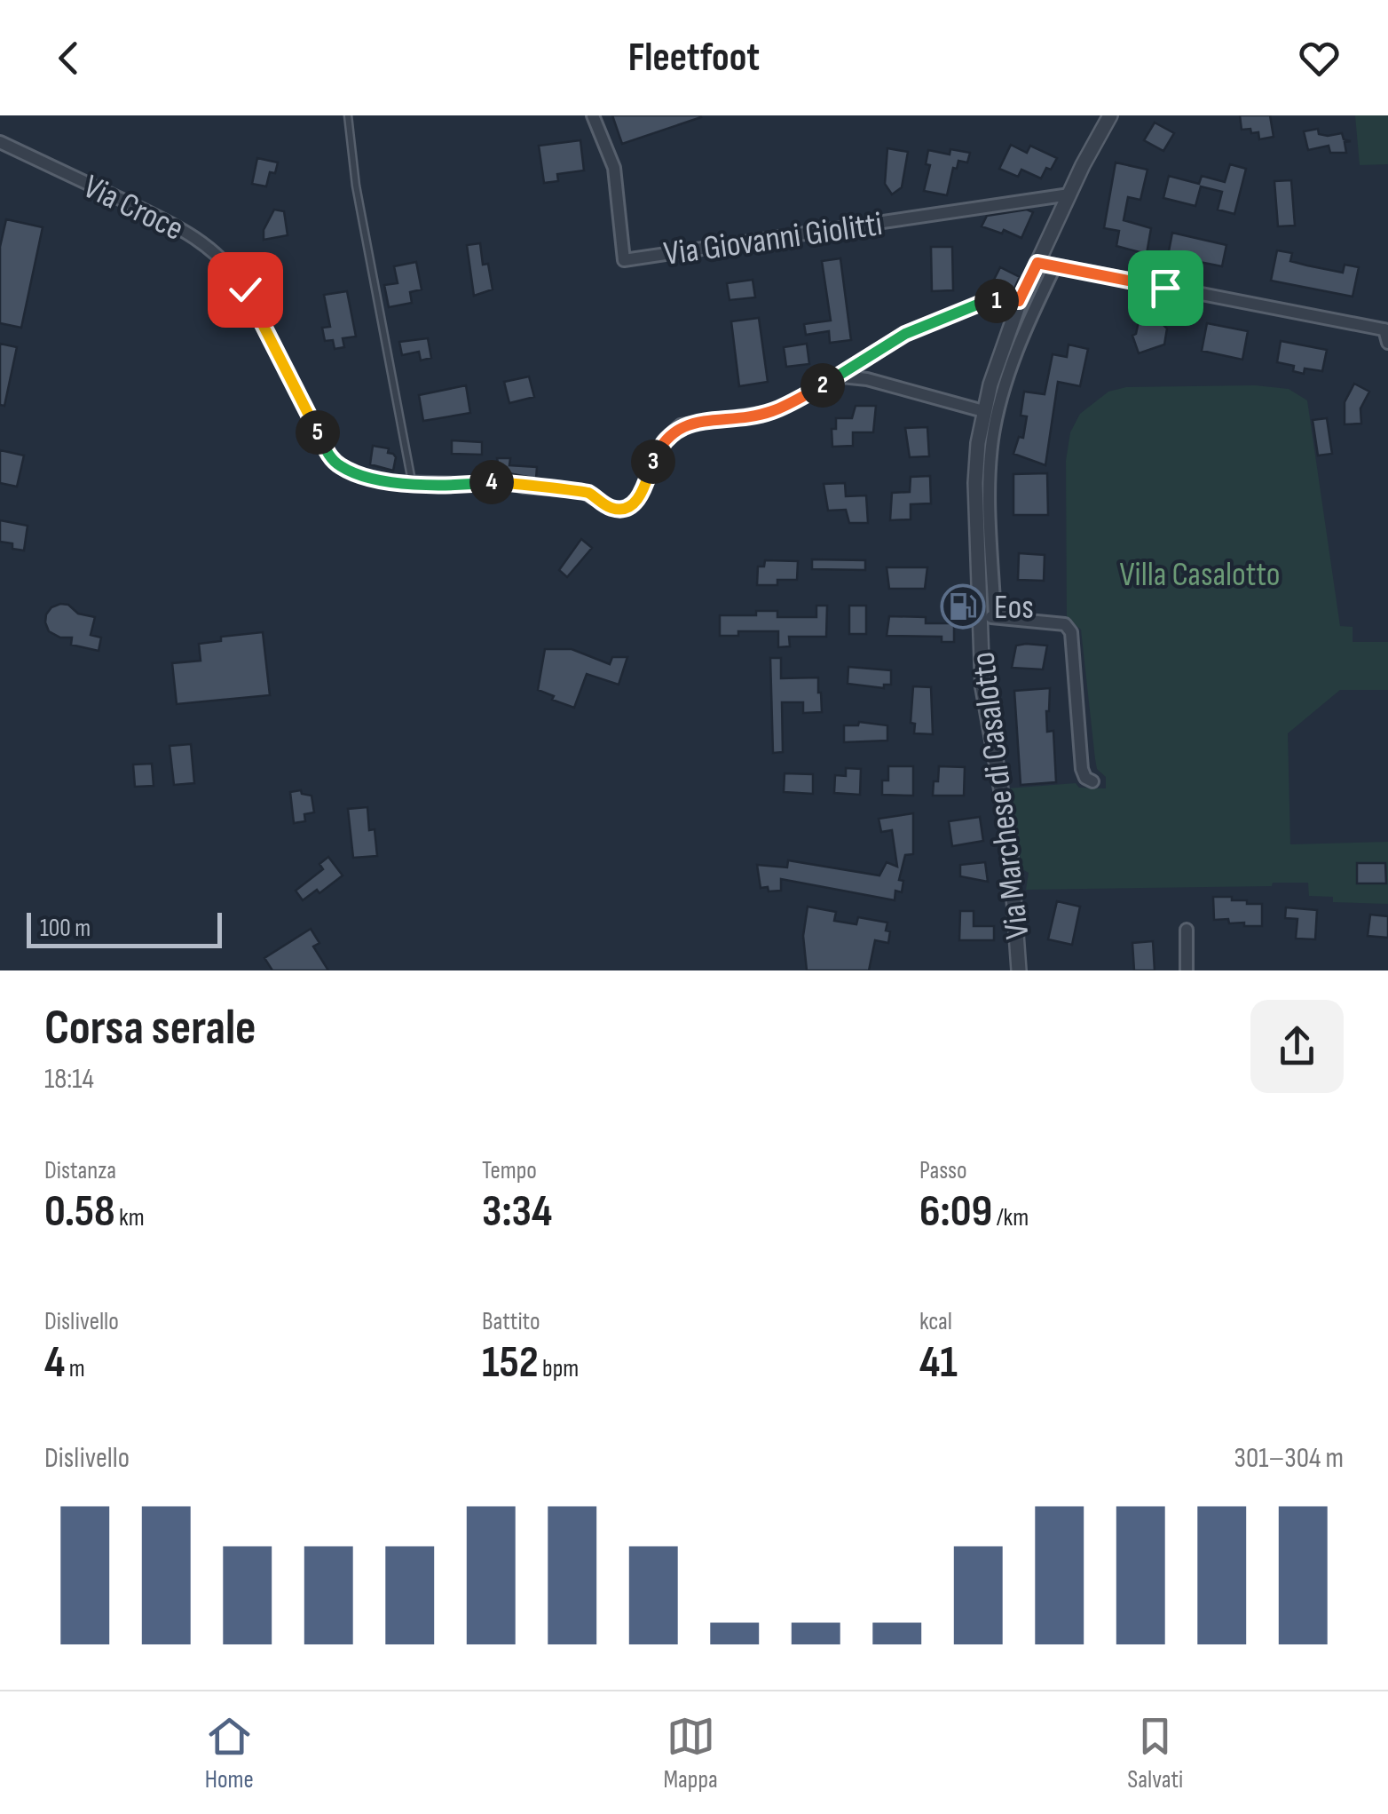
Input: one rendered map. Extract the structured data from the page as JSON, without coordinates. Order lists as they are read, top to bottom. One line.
{"streets":{"street":["Via Croce","Via Giovanni Giolitti","Via Marchese di Casalotto"]},"crossings":[["Via Croce","Via Marchese di Casalotto"],["Via Giovanni Giolitti","Via Marchese di Casalotto"]],"parks":["Villa Casalotto"],"places":{"fuel station":["Eos"]},"scale_bar":"100 m","page":{"header":"Fleetfoot","pins":["1","2","5","3","4"],"scale":"100 m","heading":["Corsa serale","18:14"],"stats":[["Distanza","0.58 km"],["Tempo","3:34"],["Passo","6:09 /km"],["Dislivello","4 m"],["Battito","152 bpm"],["kcal","41"]],"chart":["Dislivello","301–304 m"],"tabs":["Home","Mappa","Salvati"]}}
